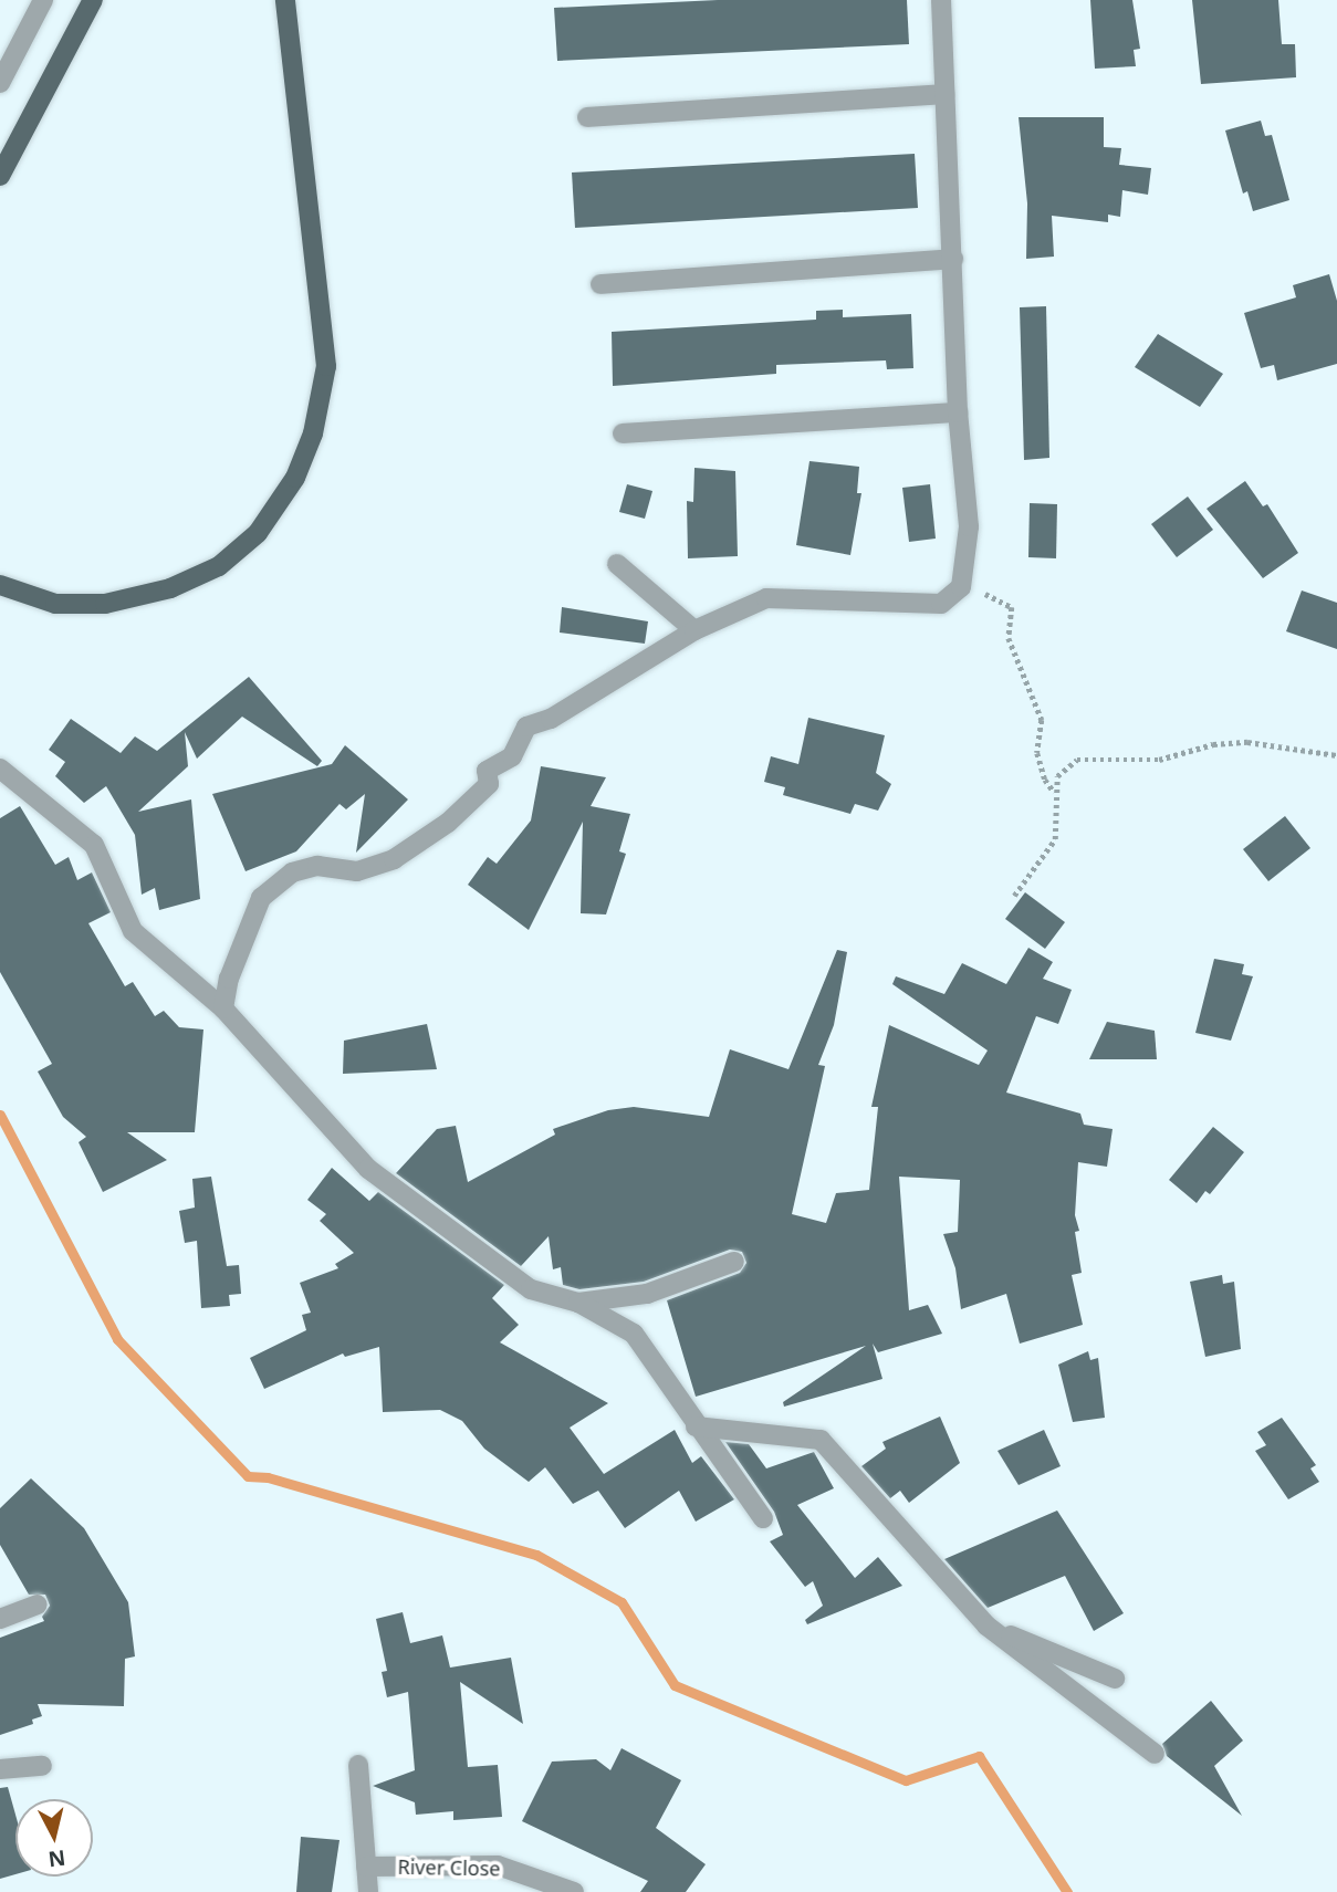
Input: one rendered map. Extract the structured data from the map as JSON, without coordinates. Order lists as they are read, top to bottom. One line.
{"streets":{"street":["River Close"]},"north":"bottom"}
